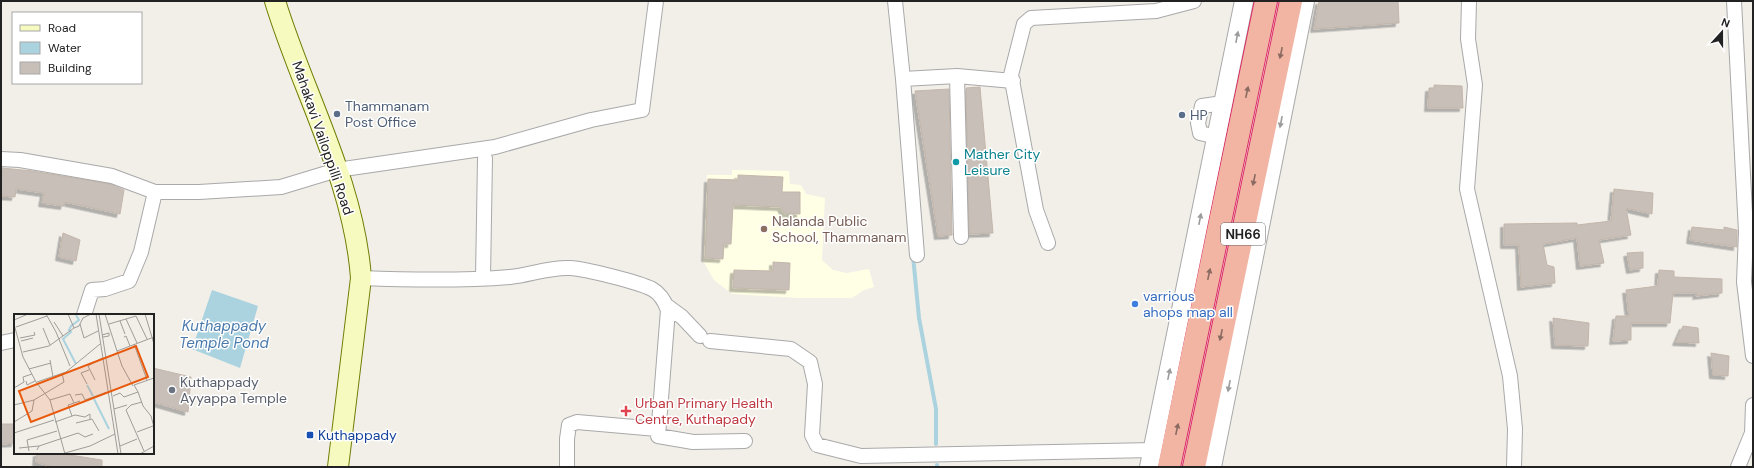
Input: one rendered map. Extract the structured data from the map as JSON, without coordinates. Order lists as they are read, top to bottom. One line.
{"streets":{"highway":["NH66"],"main road":["Mahakavi Vailoppilli Road"]},"water":["Kuthappady Temple Pond"],"places":{"other":["Thammanam Post Office","HP","Mather City Leisure","Nalanda Public School, Thammanam","varrious ahops map all","Kuthappady Ayyappa Temple"],"health":["Urban Primary Health Centre, Kuthapady"],"transit":["Kuthappady"]},"legend":["Road","Water","Building"],"north":"top"}
